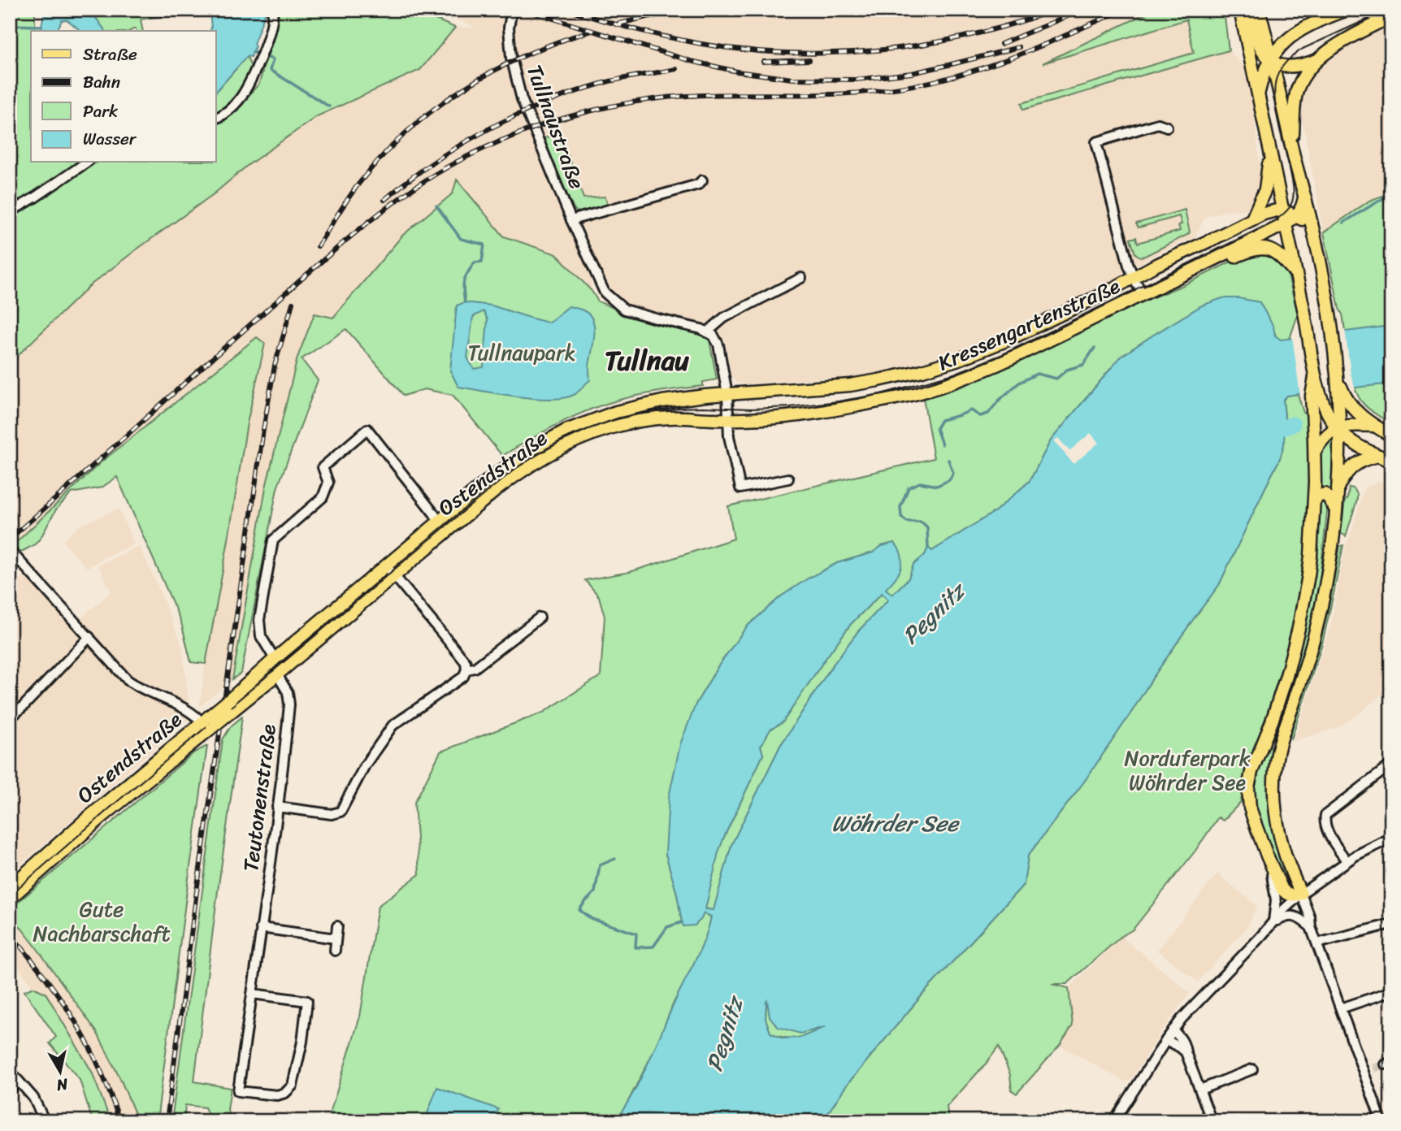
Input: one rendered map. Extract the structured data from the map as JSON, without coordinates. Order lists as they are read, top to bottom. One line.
{"streets":{"main road":["Kressengartenstraße","Ostendstraße"],"street":["Tullnaustraße","Teutonenstraße"]},"crossings":[["Kressengartenstraße","Ostendstraße"],["Ostendstraße","Teutonenstraße"]],"districts":["Tullnau"],"water":["Pegnitz","Wöhrder See"],"parks":["Tullnaupark","Norduferpark Wöhrder See","Gute Nachbarschaft"],"legend":["Straße","Bahn","Park","Wasser"],"north":"bottom"}
